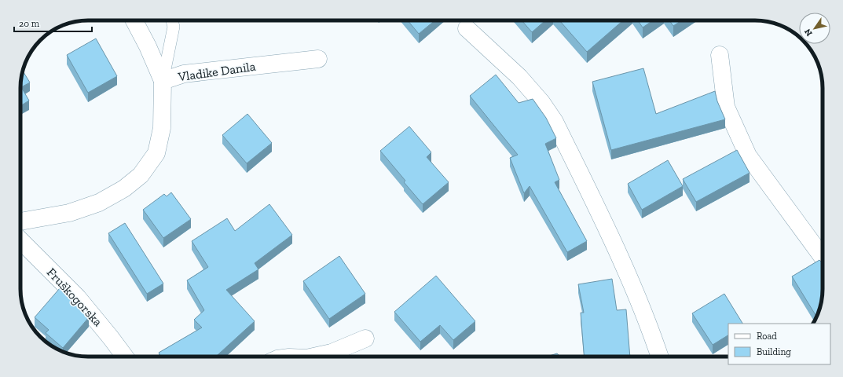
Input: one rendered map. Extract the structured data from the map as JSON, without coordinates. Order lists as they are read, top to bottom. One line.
{"streets":{"street":["Vladike Danila","Fruškogorska"]},"legend":["Road","Building"],"scale_bar":"20 m","north":"bottom left"}
